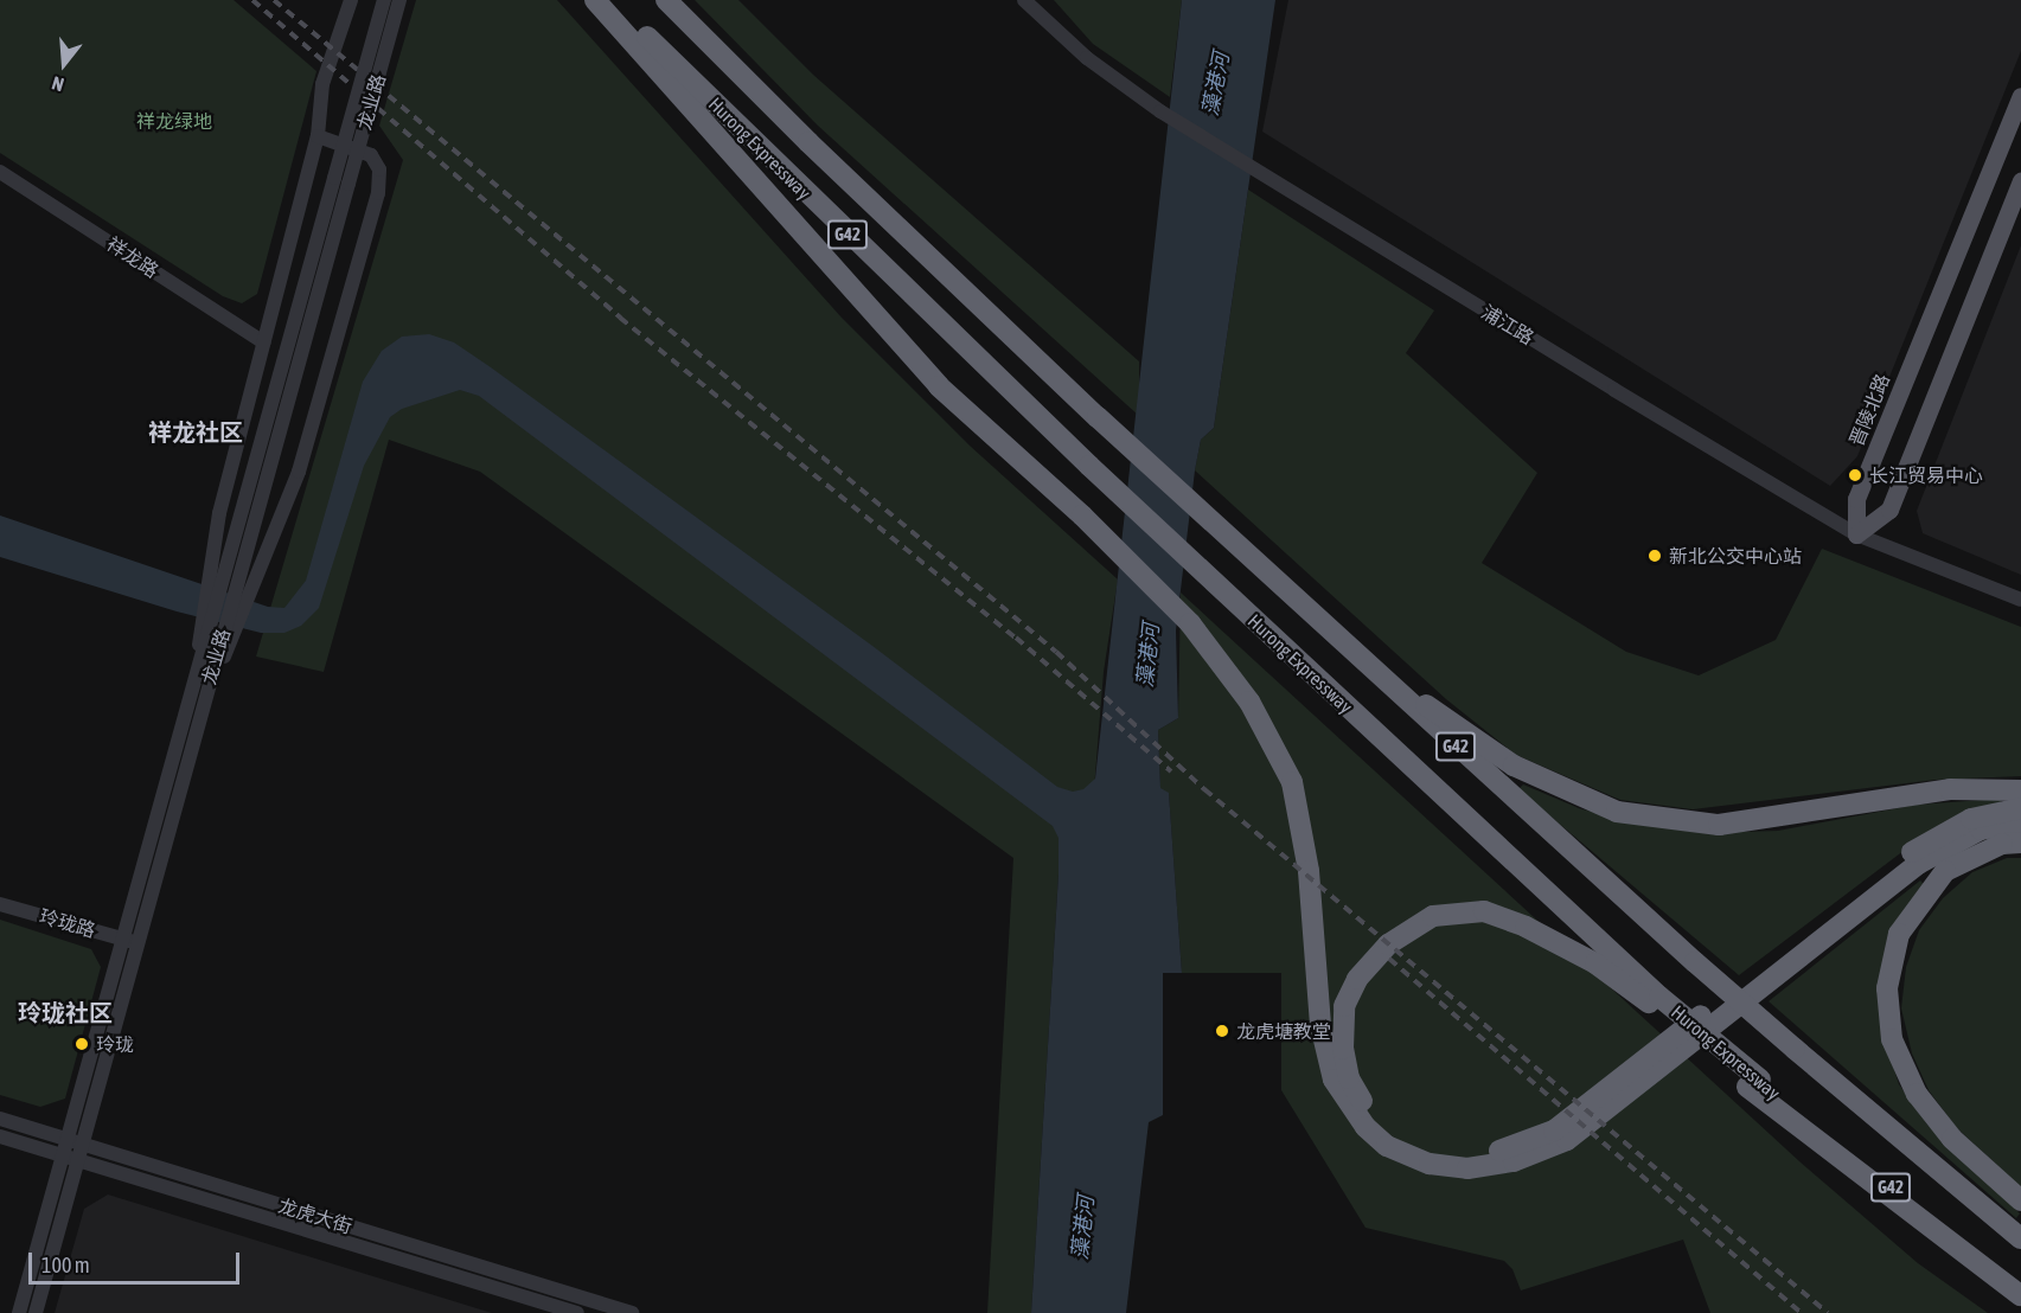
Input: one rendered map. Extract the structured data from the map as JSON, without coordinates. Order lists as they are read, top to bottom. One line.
{"streets":{"highway":["Hurong Expressway","G42"],"main road":["晋陵北路"],"street":["龙业路","祥龙路","浦江路","玲珑路","龙虎大街"]},"crossings":[["龙业路","玲珑路"],["龙业路","龙虎大街"],["Hurong Expressway","G42"],["浦江路","晋陵北路"]],"districts":["祥龙社区","玲珑社区"],"water":["藻港河"],"parks":["祥龙绿地"],"places":["长江贸易中心","新北公交中心站","龙虎塘教堂","玲珑"],"scale_bar":"100 m","north":"bottom"}
